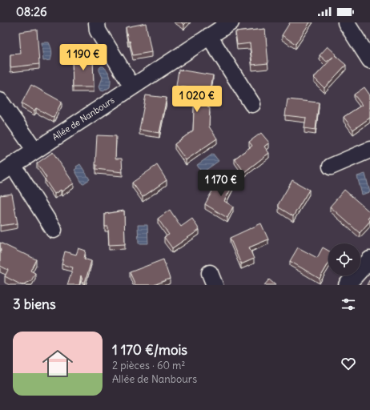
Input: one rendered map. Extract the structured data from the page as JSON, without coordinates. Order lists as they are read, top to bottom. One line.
{"streets":{"street":["Allée de Nanbours"]},"page":{"status":"08:26","price":["1 190 €","1 020 €","1 170 €"],"heading":"3 biens","list":[{"name":"1 170 €/mois","note":"2 pièces · 60 m² · Allée de Nanbours"}]}}
